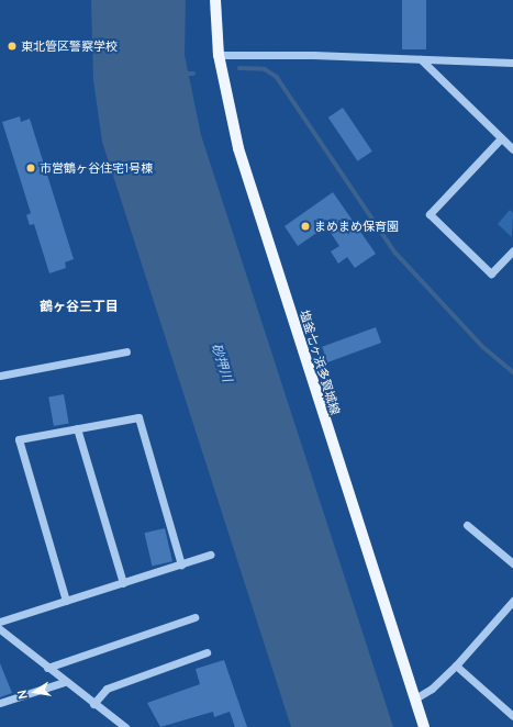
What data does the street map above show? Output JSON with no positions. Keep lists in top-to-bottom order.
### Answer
{
  "streets": {
    "main road": ["塩釜七ヶ浜多賀城線"]
  },
  "districts": ["鶴ヶ谷三丁目"],
  "water": ["砂押川"],
  "places": ["東北管区警察学校", "市営鶴ヶ谷住宅1号棟", "まめまめ保育園"],
  "north": "left"
}
